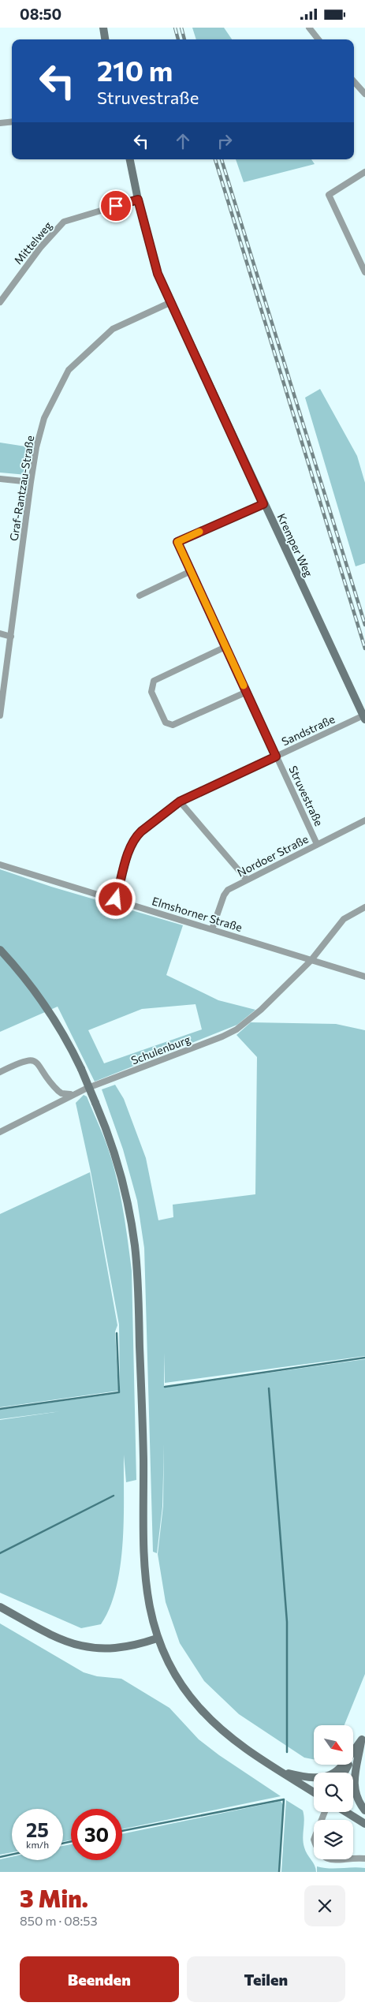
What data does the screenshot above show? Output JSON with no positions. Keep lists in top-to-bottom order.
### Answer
{
  "streets": {
    "main road": ["Kremper Weg"],
    "street": [
      "Mittelweg",
      "Graf-Rantzau-Straße",
      "Sandstraße",
      "Struvestraße",
      "Nordoer Straße",
      "Elmshorner Straße",
      "Schulenburg"
    ]
  },
  "crossings": [
    ["Mittelweg", "Kremper Weg"],
    ["Graf-Rantzau-Straße", "Kremper Weg"],
    ["Kremper Weg", "Sandstraße"],
    ["Kremper Weg", "Struvestraße"],
    ["Sandstraße", "Struvestraße"],
    ["Sandstraße", "Elmshorner Straße"],
    ["Struvestraße", "Nordoer Straße"],
    ["Nordoer Straße", "Elmshorner Straße"],
    ["Elmshorner Straße", "Schulenburg"]
  ],
  "north": "bottom right",
  "page": {
    "status": "08:50",
    "turn": ["210 m", "Struvestraße"],
    "speed": "25 km/h",
    "limit": "30",
    "heading": ["3 Min.", "850 m · 08:53"],
    "buttons": ["Beenden", "Teilen"]
  }
}
